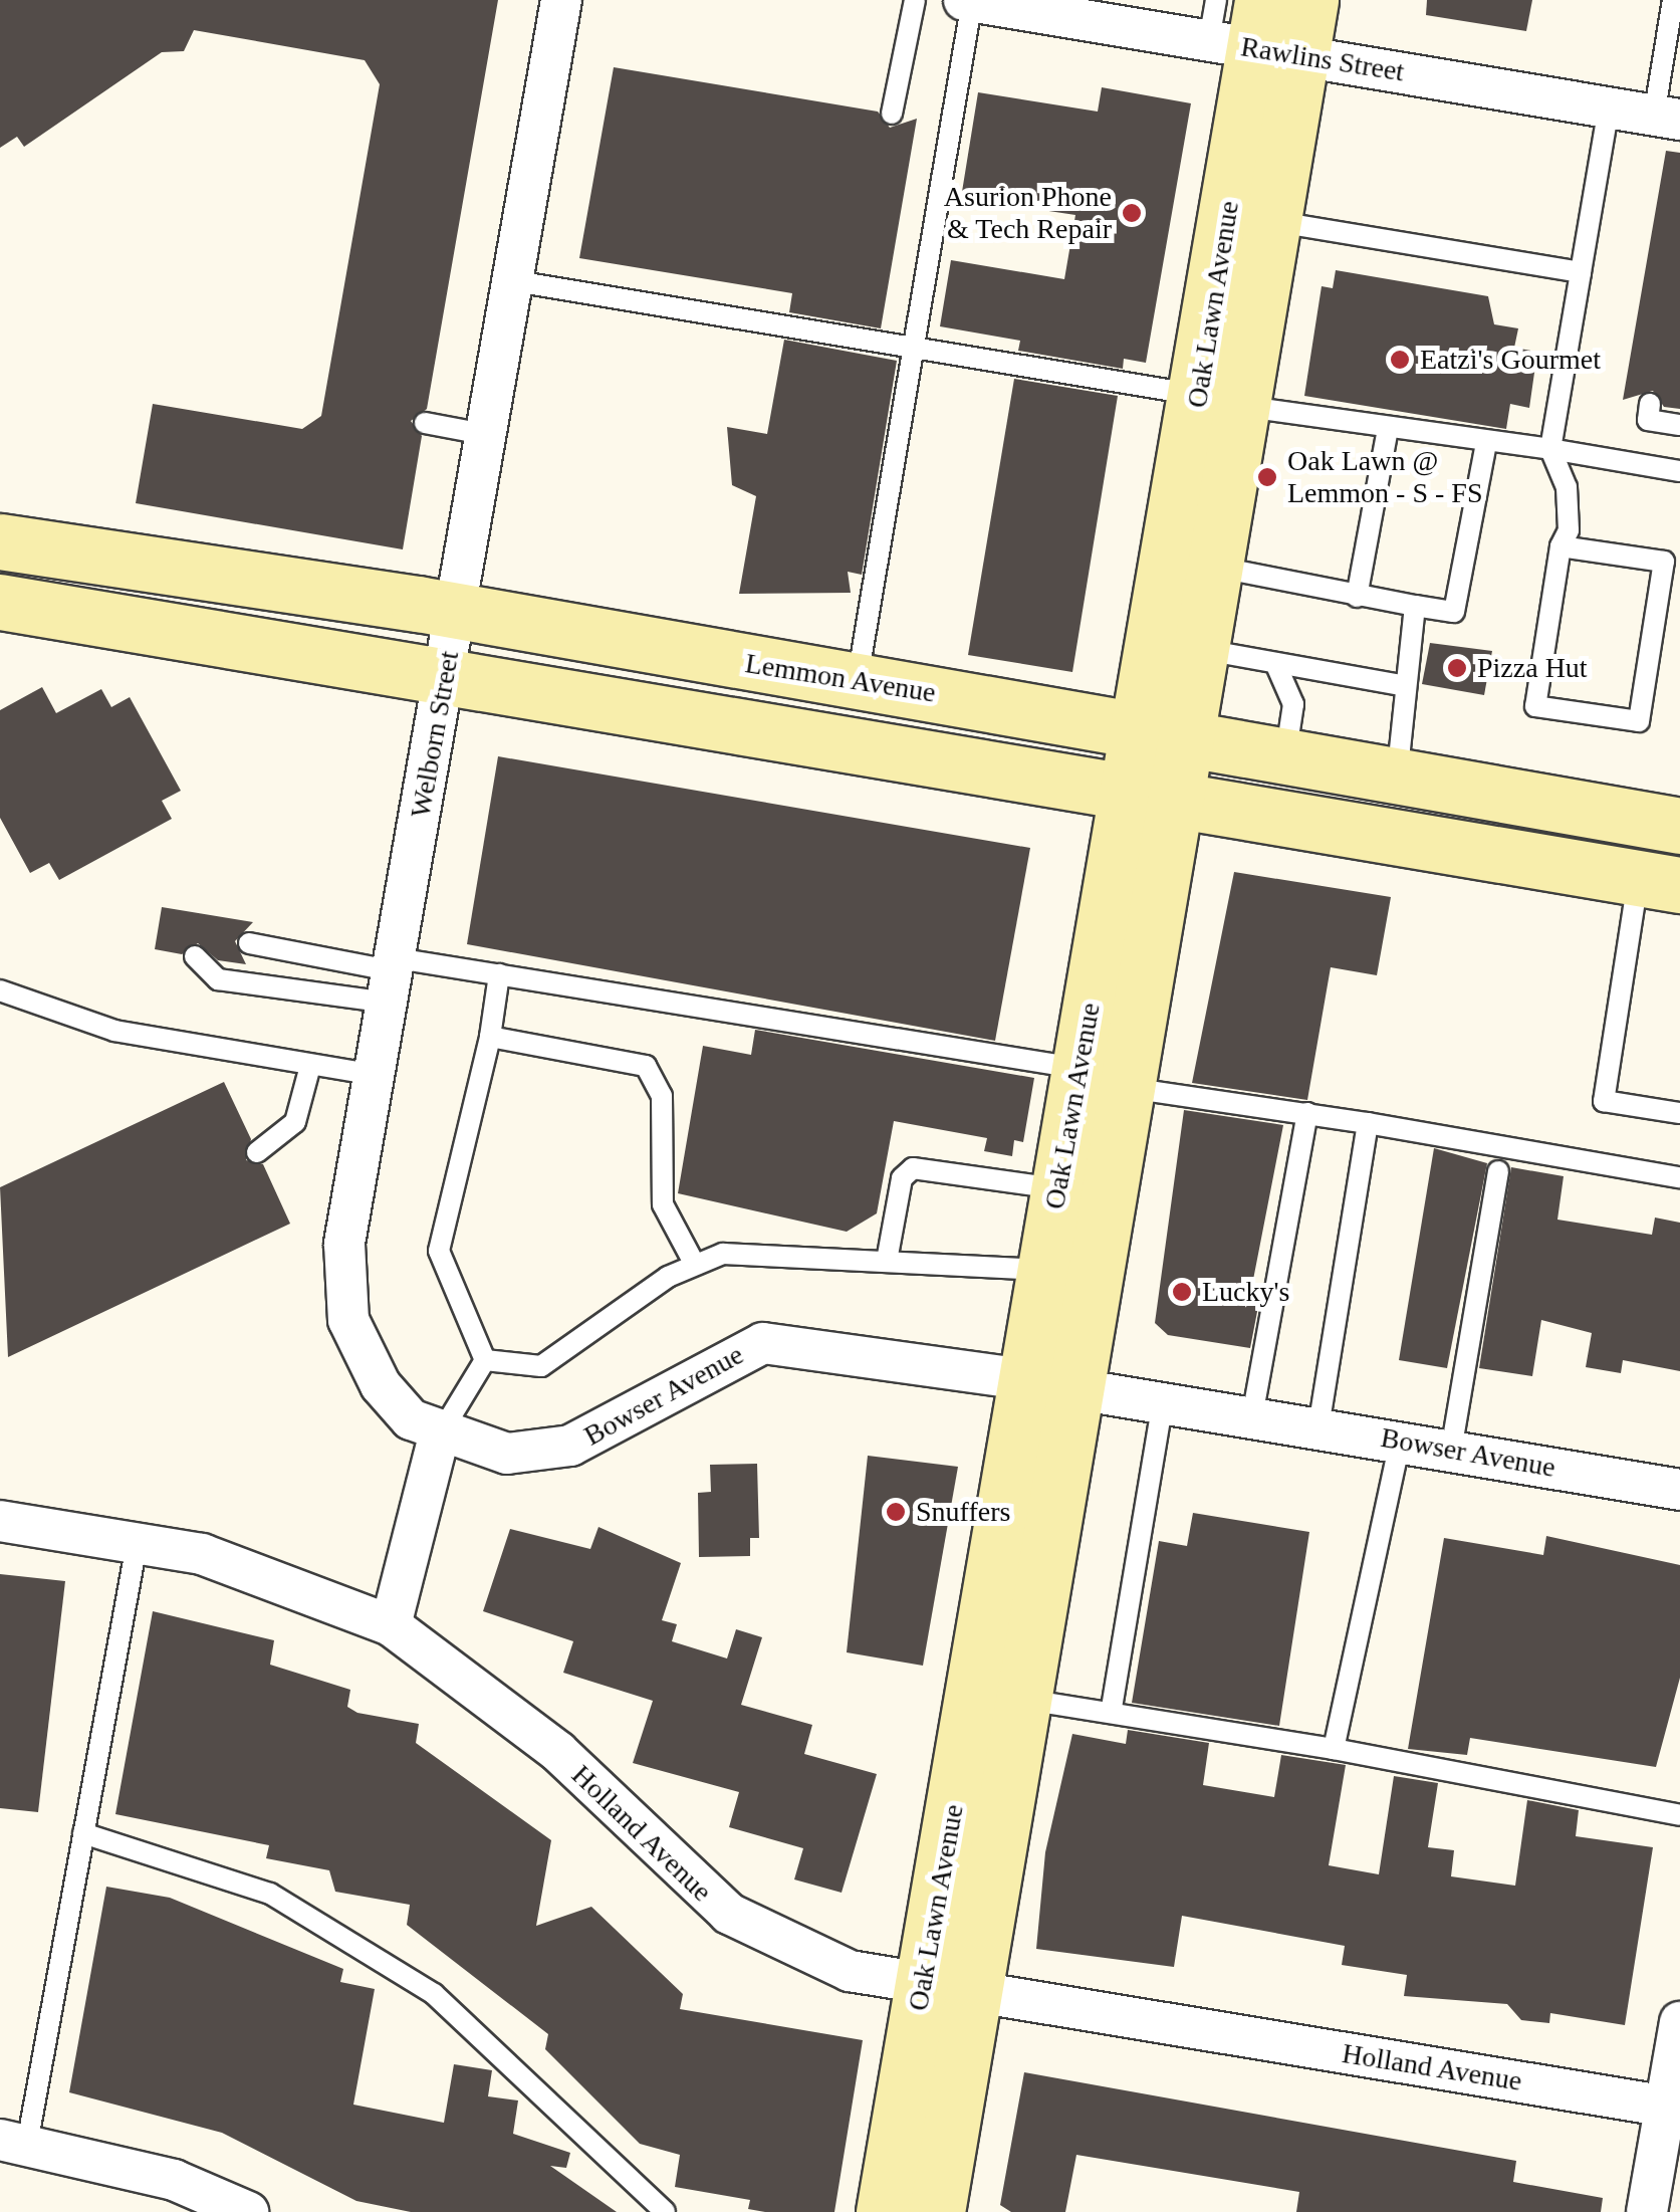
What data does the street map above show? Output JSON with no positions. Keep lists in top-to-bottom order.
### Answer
{
  "streets": {
    "main road": ["Oak Lawn Avenue", "Lemmon Avenue"],
    "street": [
      "Rawlins Street",
      "Welborn Street",
      "Bowser Avenue",
      "Holland Avenue"
    ]
  },
  "crossings": [
    ["Rawlins Street", "Oak Lawn Avenue"],
    ["Oak Lawn Avenue", "Lemmon Avenue"],
    ["Oak Lawn Avenue", "Bowser Avenue"],
    ["Oak Lawn Avenue", "Holland Avenue"],
    ["Lemmon Avenue", "Welborn Street"],
    ["Welborn Street", "Bowser Avenue"]
  ],
  "places": [
    "Asurion Phone & Tech Repair",
    "Eatzi's Gourmet",
    "Oak Lawn @ Lemmon - S - FS",
    "Pizza Hut",
    "Lucky's",
    "Snuffers"
  ]
}
